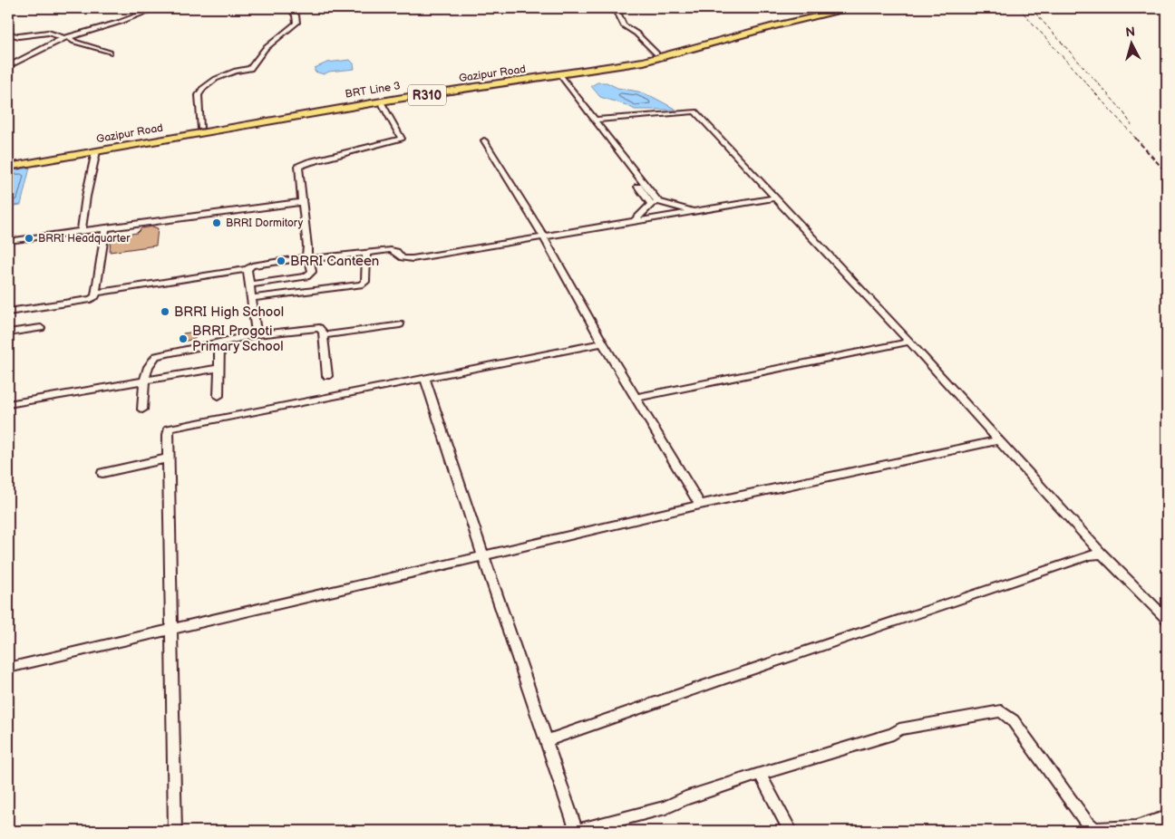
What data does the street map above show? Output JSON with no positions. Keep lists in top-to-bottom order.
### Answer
{
  "streets": {
    "main road": ["Gazipur Road", "BRT Line 3", "R310"]
  },
  "crossings": [
    ["Gazipur Road", "BRT Line 3"],
    ["Gazipur Road", "R310"],
    ["BRT Line 3", "R310"]
  ],
  "places": [
    "BRRI Dormitory",
    "BRRI Headquarter",
    "BRRI Canteen",
    "BRRI High School",
    "BRRI Progoti Primary School"
  ],
  "north": "top"
}
